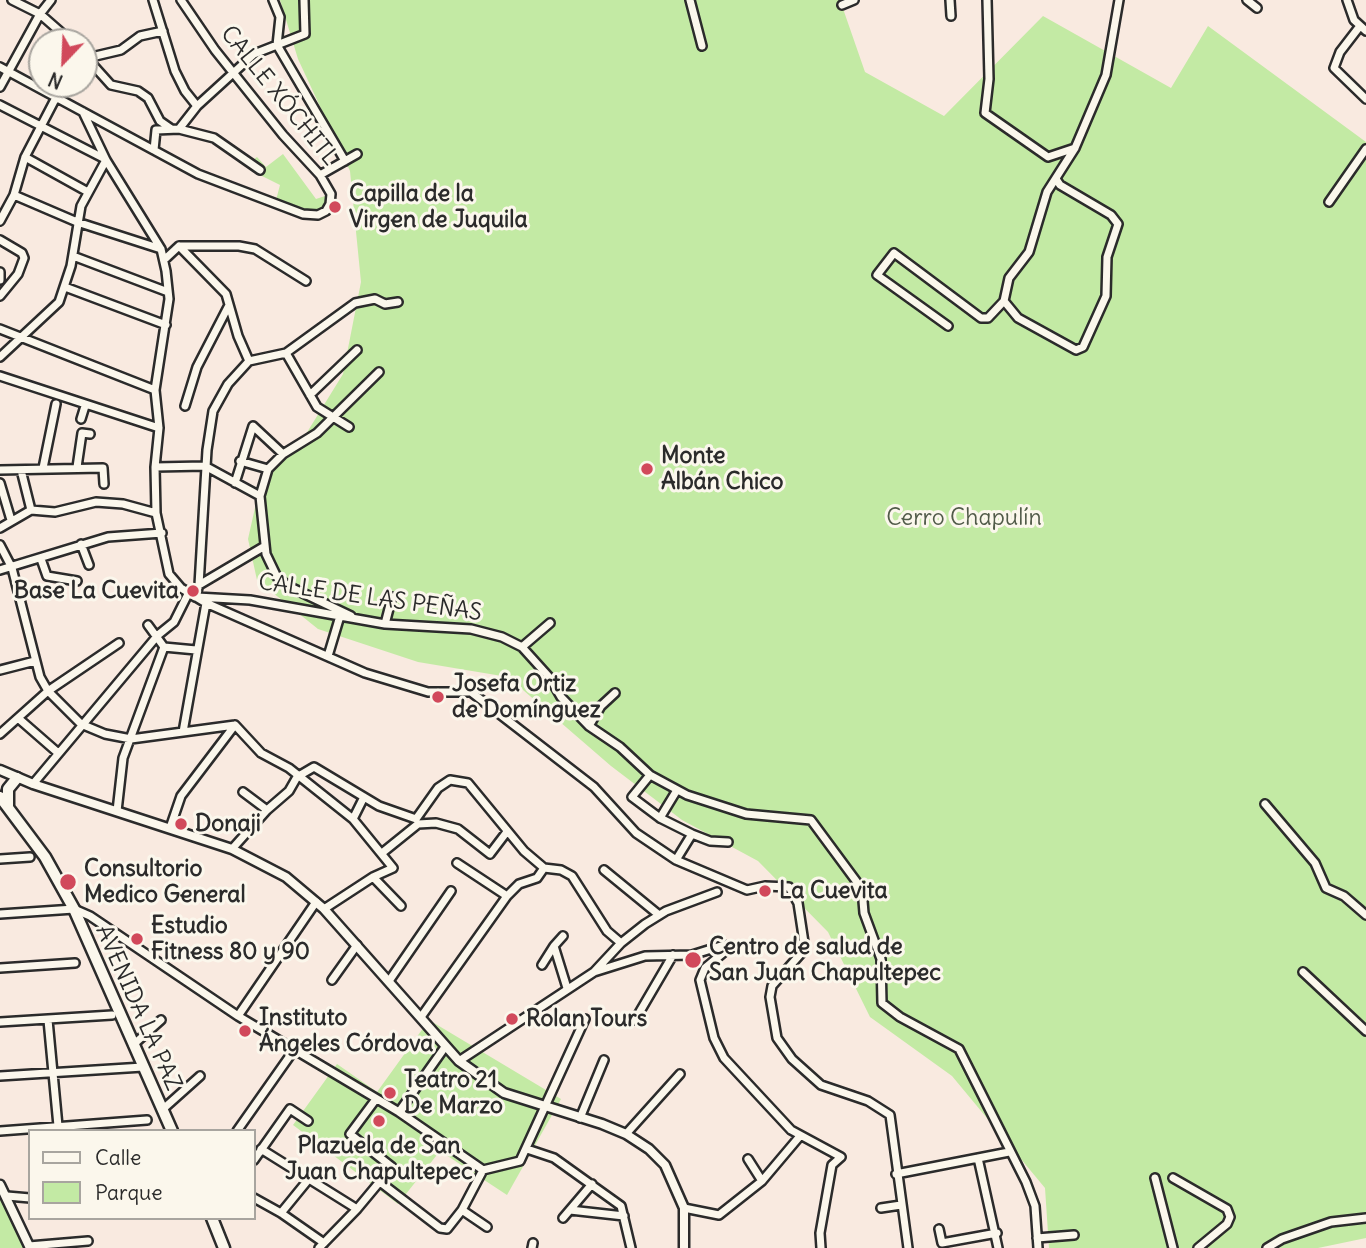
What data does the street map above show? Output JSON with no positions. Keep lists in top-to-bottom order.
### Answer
{
  "streets": {
    "main road": ["AVENIDA LA PAZ"],
    "street": ["CALLE XÓCHITL", "CALLE DE LAS PEÑAS"]
  },
  "parks": ["Cerro Chapulín"],
  "places": [
    "Capilla de la Virgen de Juquila",
    "Monte Albán Chico",
    "Base La Cuevita",
    "Josefa Ortiz de Domínguez",
    "Donaji",
    "Consultorio Medico General",
    "La Cuevita",
    "Estudio Fitness 80 y 90",
    "Centro de salud de San Juan Chapultepec",
    "Rolan Tours",
    "Instituto Ángeles Córdova",
    "Teatro 21 De Marzo",
    "Plazuela de San Juan Chapultepec"
  ],
  "legend": ["Calle", "Parque"],
  "north": "bottom left"
}
